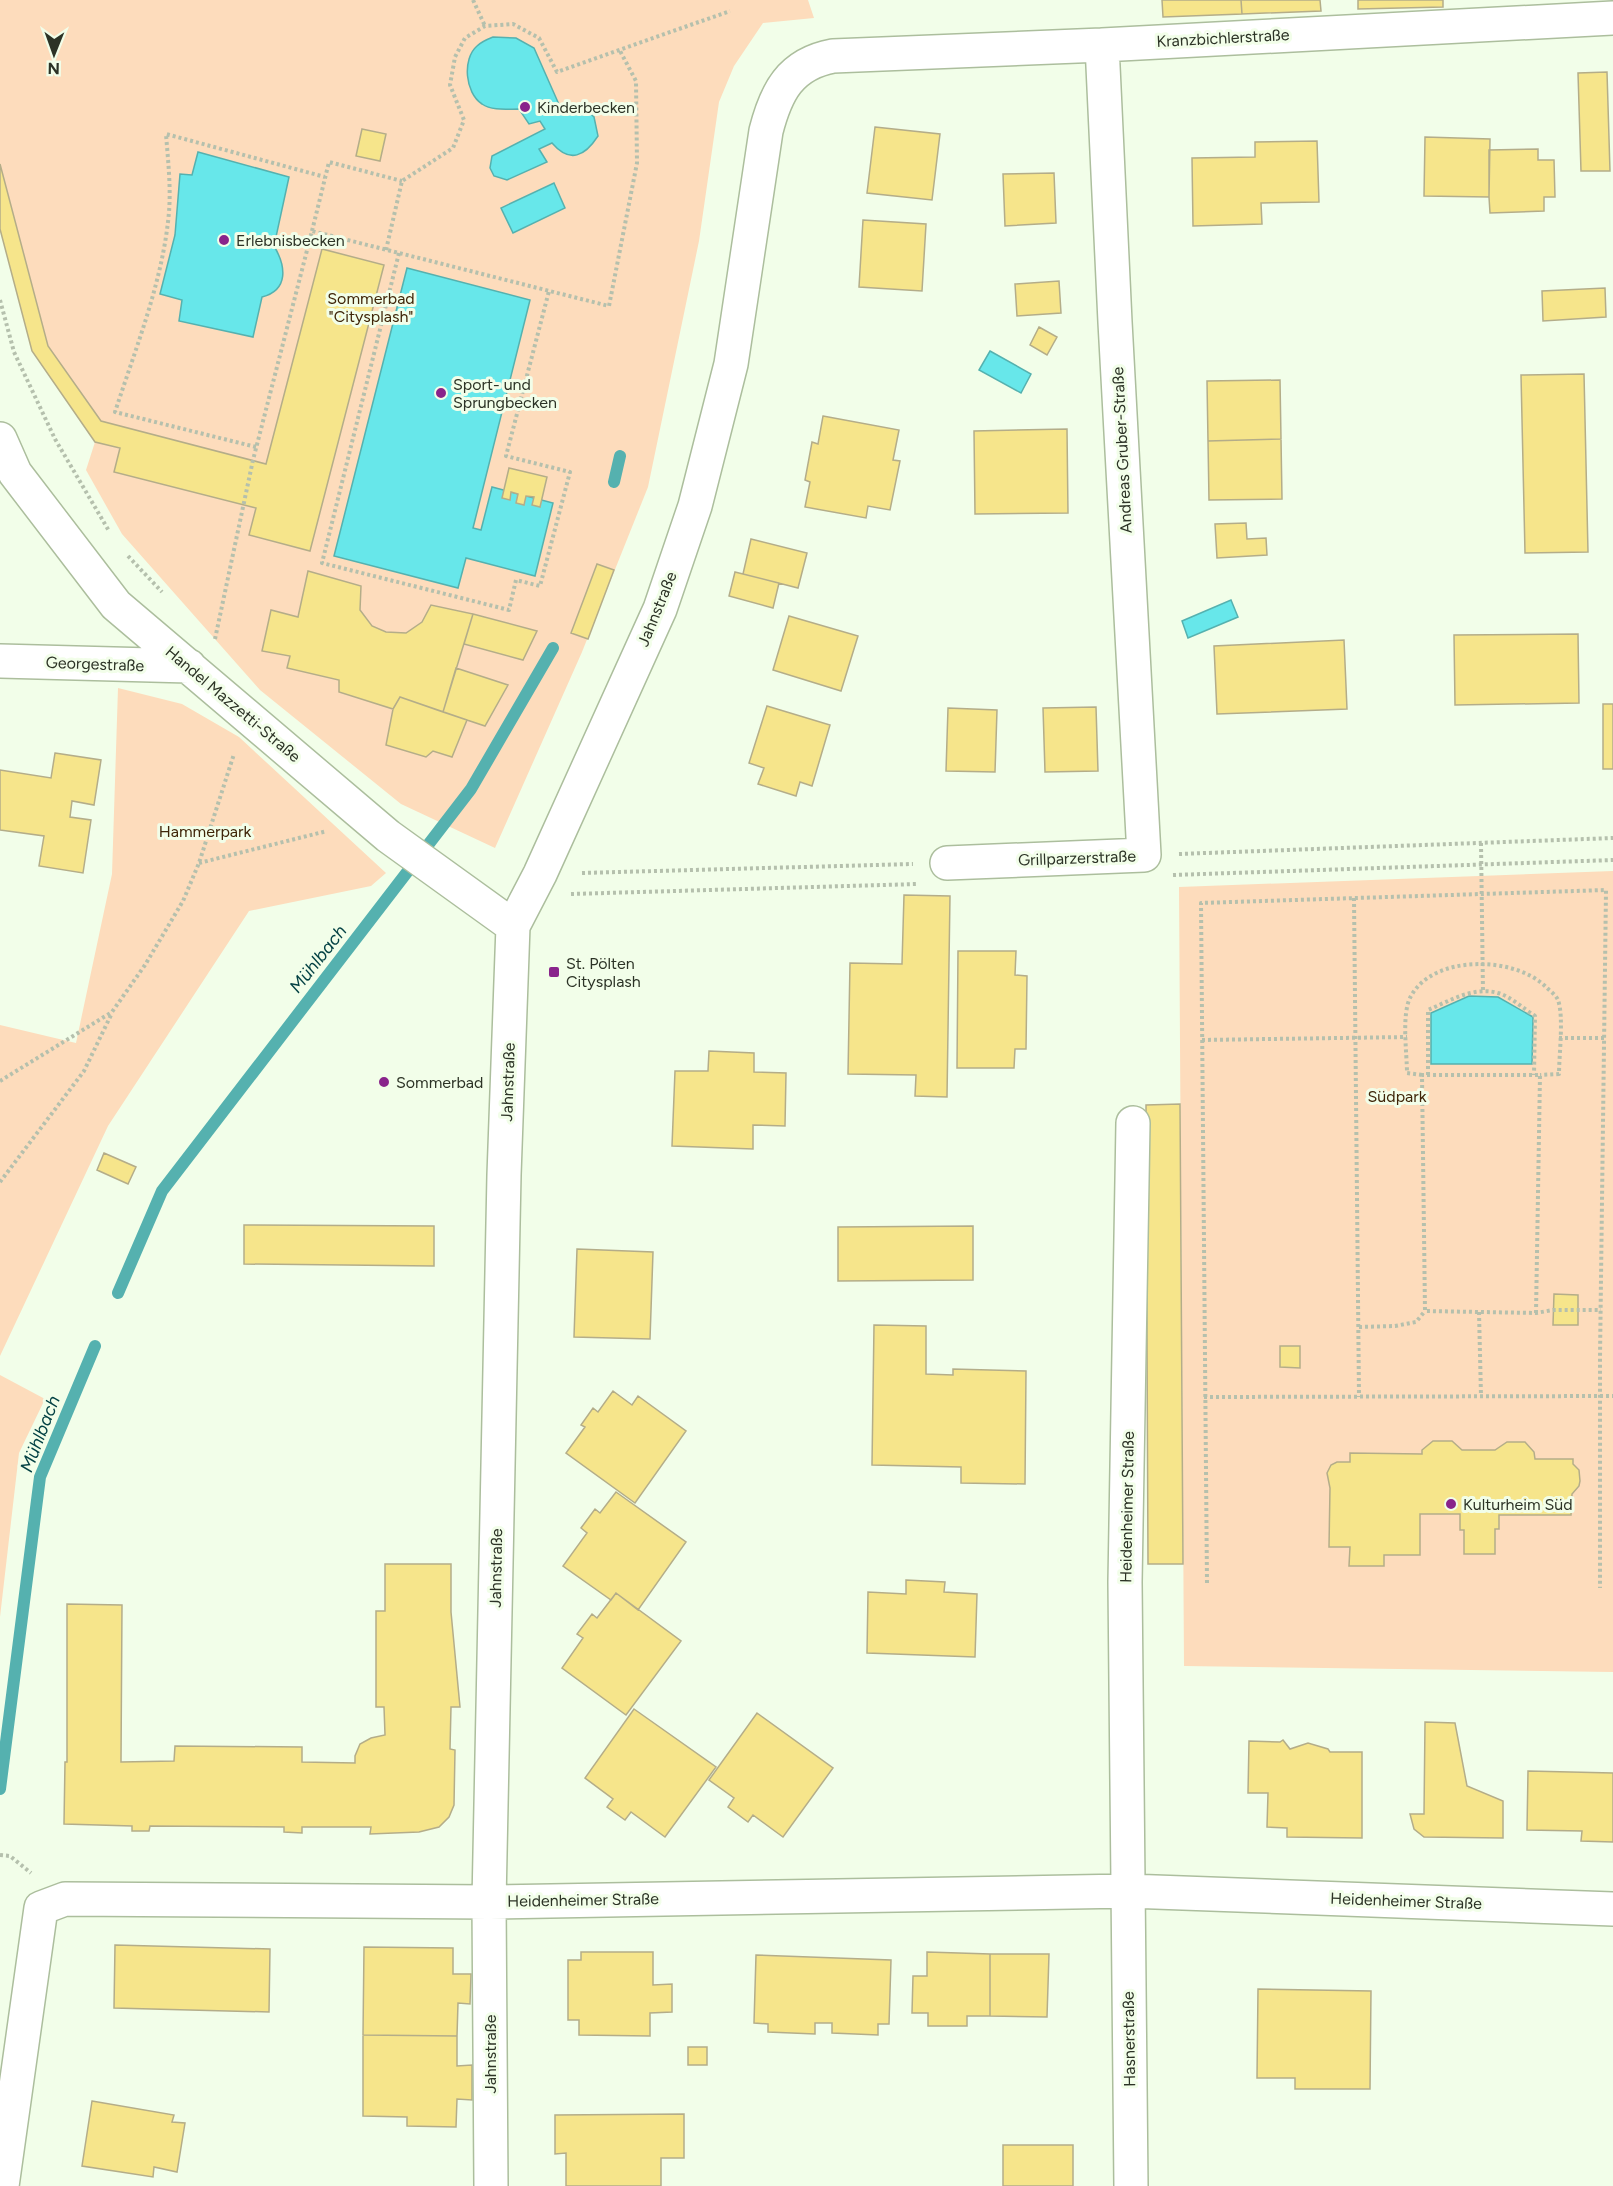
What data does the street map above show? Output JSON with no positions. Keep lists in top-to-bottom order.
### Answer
{
  "streets": {
    "street": [
      "Kranzbichlerstraße",
      "Andreas Gruber-Straße",
      "Jahnstraße",
      "Georgestraße",
      "Handel Mazzetti-Straße",
      "Grillparzerstraße",
      "Heidenheimer Straße",
      "Hasnerstraße"
    ]
  },
  "crossings": [
    ["Kranzbichlerstraße", "Andreas Gruber-Straße"],
    ["Kranzbichlerstraße", "Jahnstraße"],
    ["Andreas Gruber-Straße", "Grillparzerstraße"],
    ["Jahnstraße", "Handel Mazzetti-Straße"],
    ["Jahnstraße", "Heidenheimer Straße"],
    ["Georgestraße", "Handel Mazzetti-Straße"],
    ["Heidenheimer Straße", "Hasnerstraße"]
  ],
  "water": ["Mühlbach"],
  "parks": ["Sommerbad \"Citysplash\"", "Hammerpark", "Südpark"],
  "places": {
    "other": [
      "Kinderbecken",
      "Erlebnisbecken",
      "Sport- und Sprungbecken",
      "Sommerbad",
      "Kulturheim Süd"
    ],
    "transit": ["St. Pölten Citysplash"]
  },
  "north": "bottom"
}
